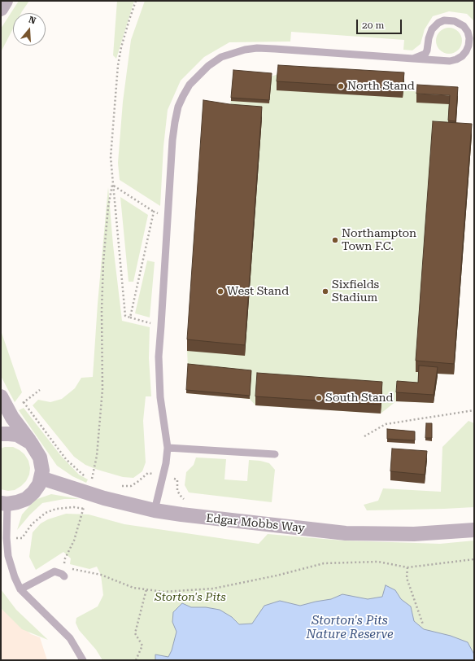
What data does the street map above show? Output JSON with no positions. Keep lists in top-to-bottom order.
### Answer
{
  "streets": {
    "street": ["Edgar Mobbs Way"]
  },
  "water": ["Storton's Pits Nature Reserve"],
  "parks": ["Storton's Pits"],
  "places": [
    "North Stand",
    "Northampton Town F.C.",
    "West Stand",
    "Sixfields Stadium",
    "South Stand"
  ],
  "scale_bar": "20 m",
  "north": "top"
}
